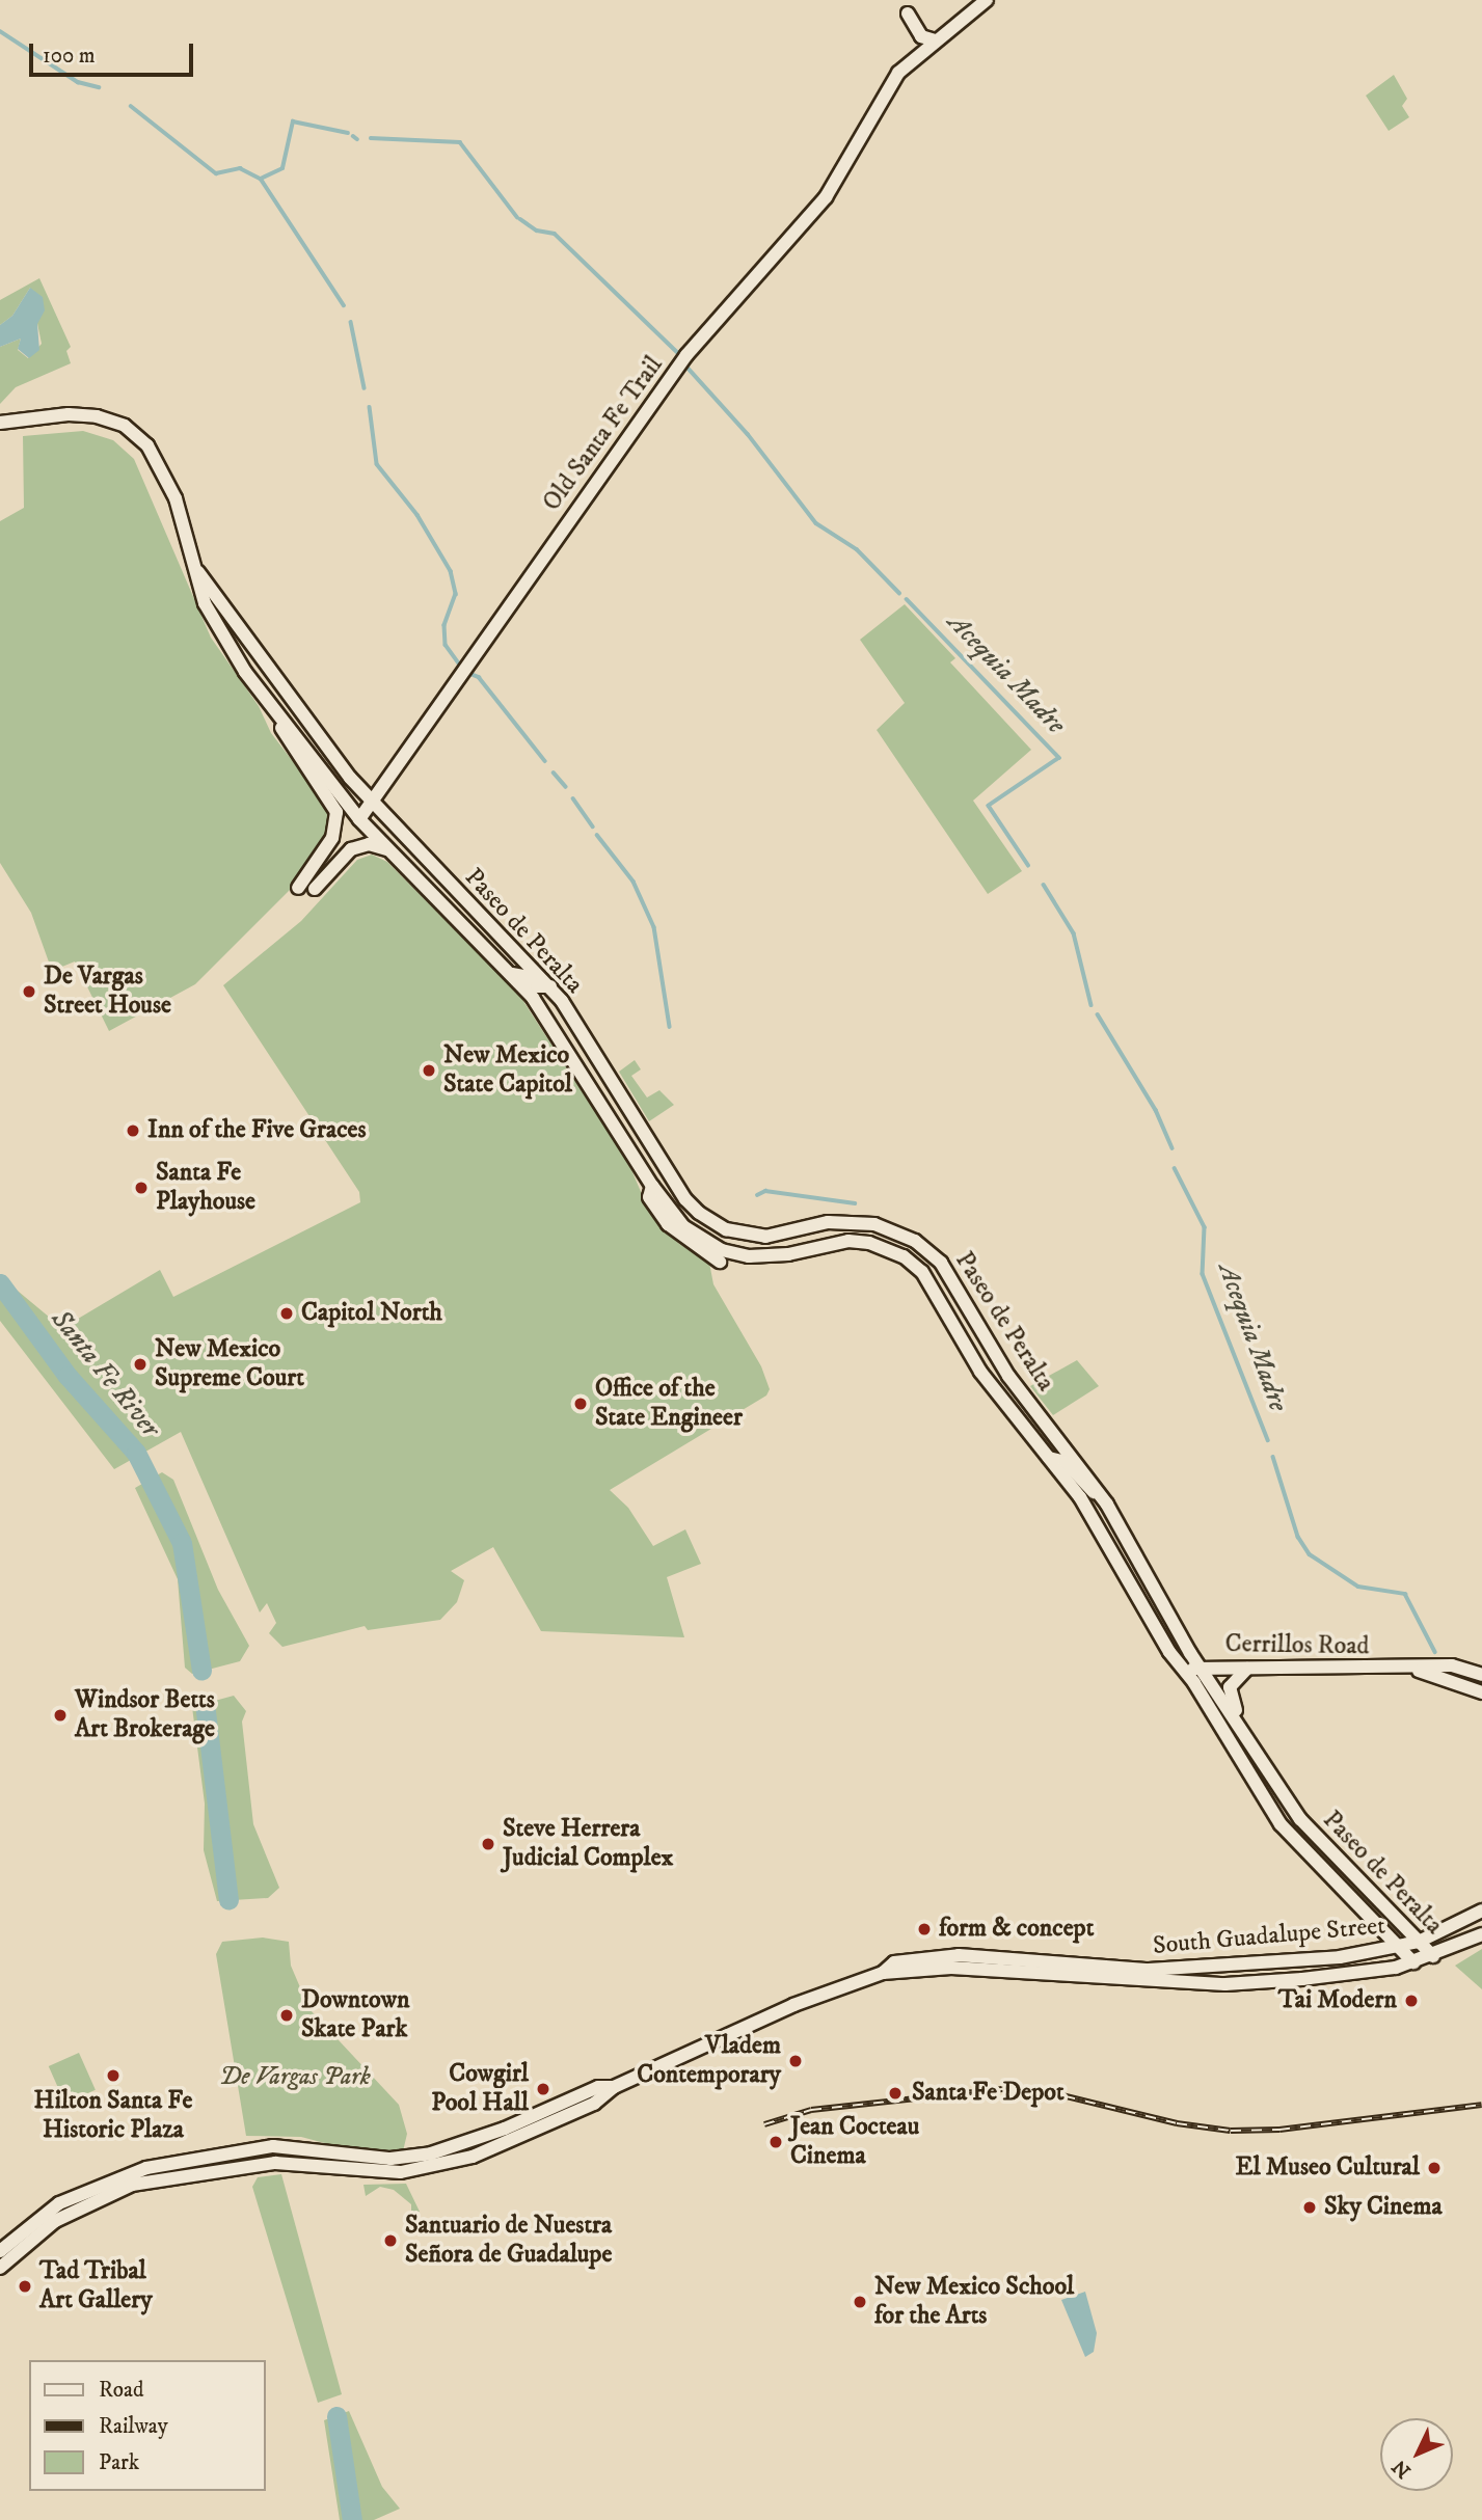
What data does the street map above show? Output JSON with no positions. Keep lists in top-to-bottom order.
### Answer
{
  "streets": {
    "main road": [
      "Old Santa Fe Trail",
      "Paseo de Peralta",
      "Cerrillos Road",
      "South Guadalupe Street"
    ]
  },
  "crossings": [
    ["Old Santa Fe Trail", "Paseo de Peralta"],
    ["Paseo de Peralta", "Cerrillos Road"],
    ["Paseo de Peralta", "South Guadalupe Street"]
  ],
  "water": ["Acequia Madre", "Santa Fe River"],
  "parks": ["De Vargas Park"],
  "places": [
    "De Vargas Street House",
    "New Mexico State Capitol",
    "Inn of the Five Graces",
    "Santa Fe Playhouse",
    "Capitol North",
    "New Mexico Supreme Court",
    "Office of the State Engineer",
    "Windsor Betts Art Brokerage",
    "Steve Herrera Judicial Complex",
    "form & concept",
    "Tai Modern",
    "Downtown Skate Park",
    "Vladem Contemporary",
    "Hilton Santa Fe Historic Plaza",
    "Cowgirl Pool Hall",
    "Santa Fe Depot",
    "Jean Cocteau Cinema",
    "El Museo Cultural",
    "Sky Cinema",
    "Santuario de Nuestra Señora de Guadalupe",
    "Tad Tribal Art Gallery",
    "New Mexico School for the Arts"
  ],
  "legend": ["Road", "Railway", "Park"],
  "scale_bar": "100 m",
  "north": "bottom left"
}
